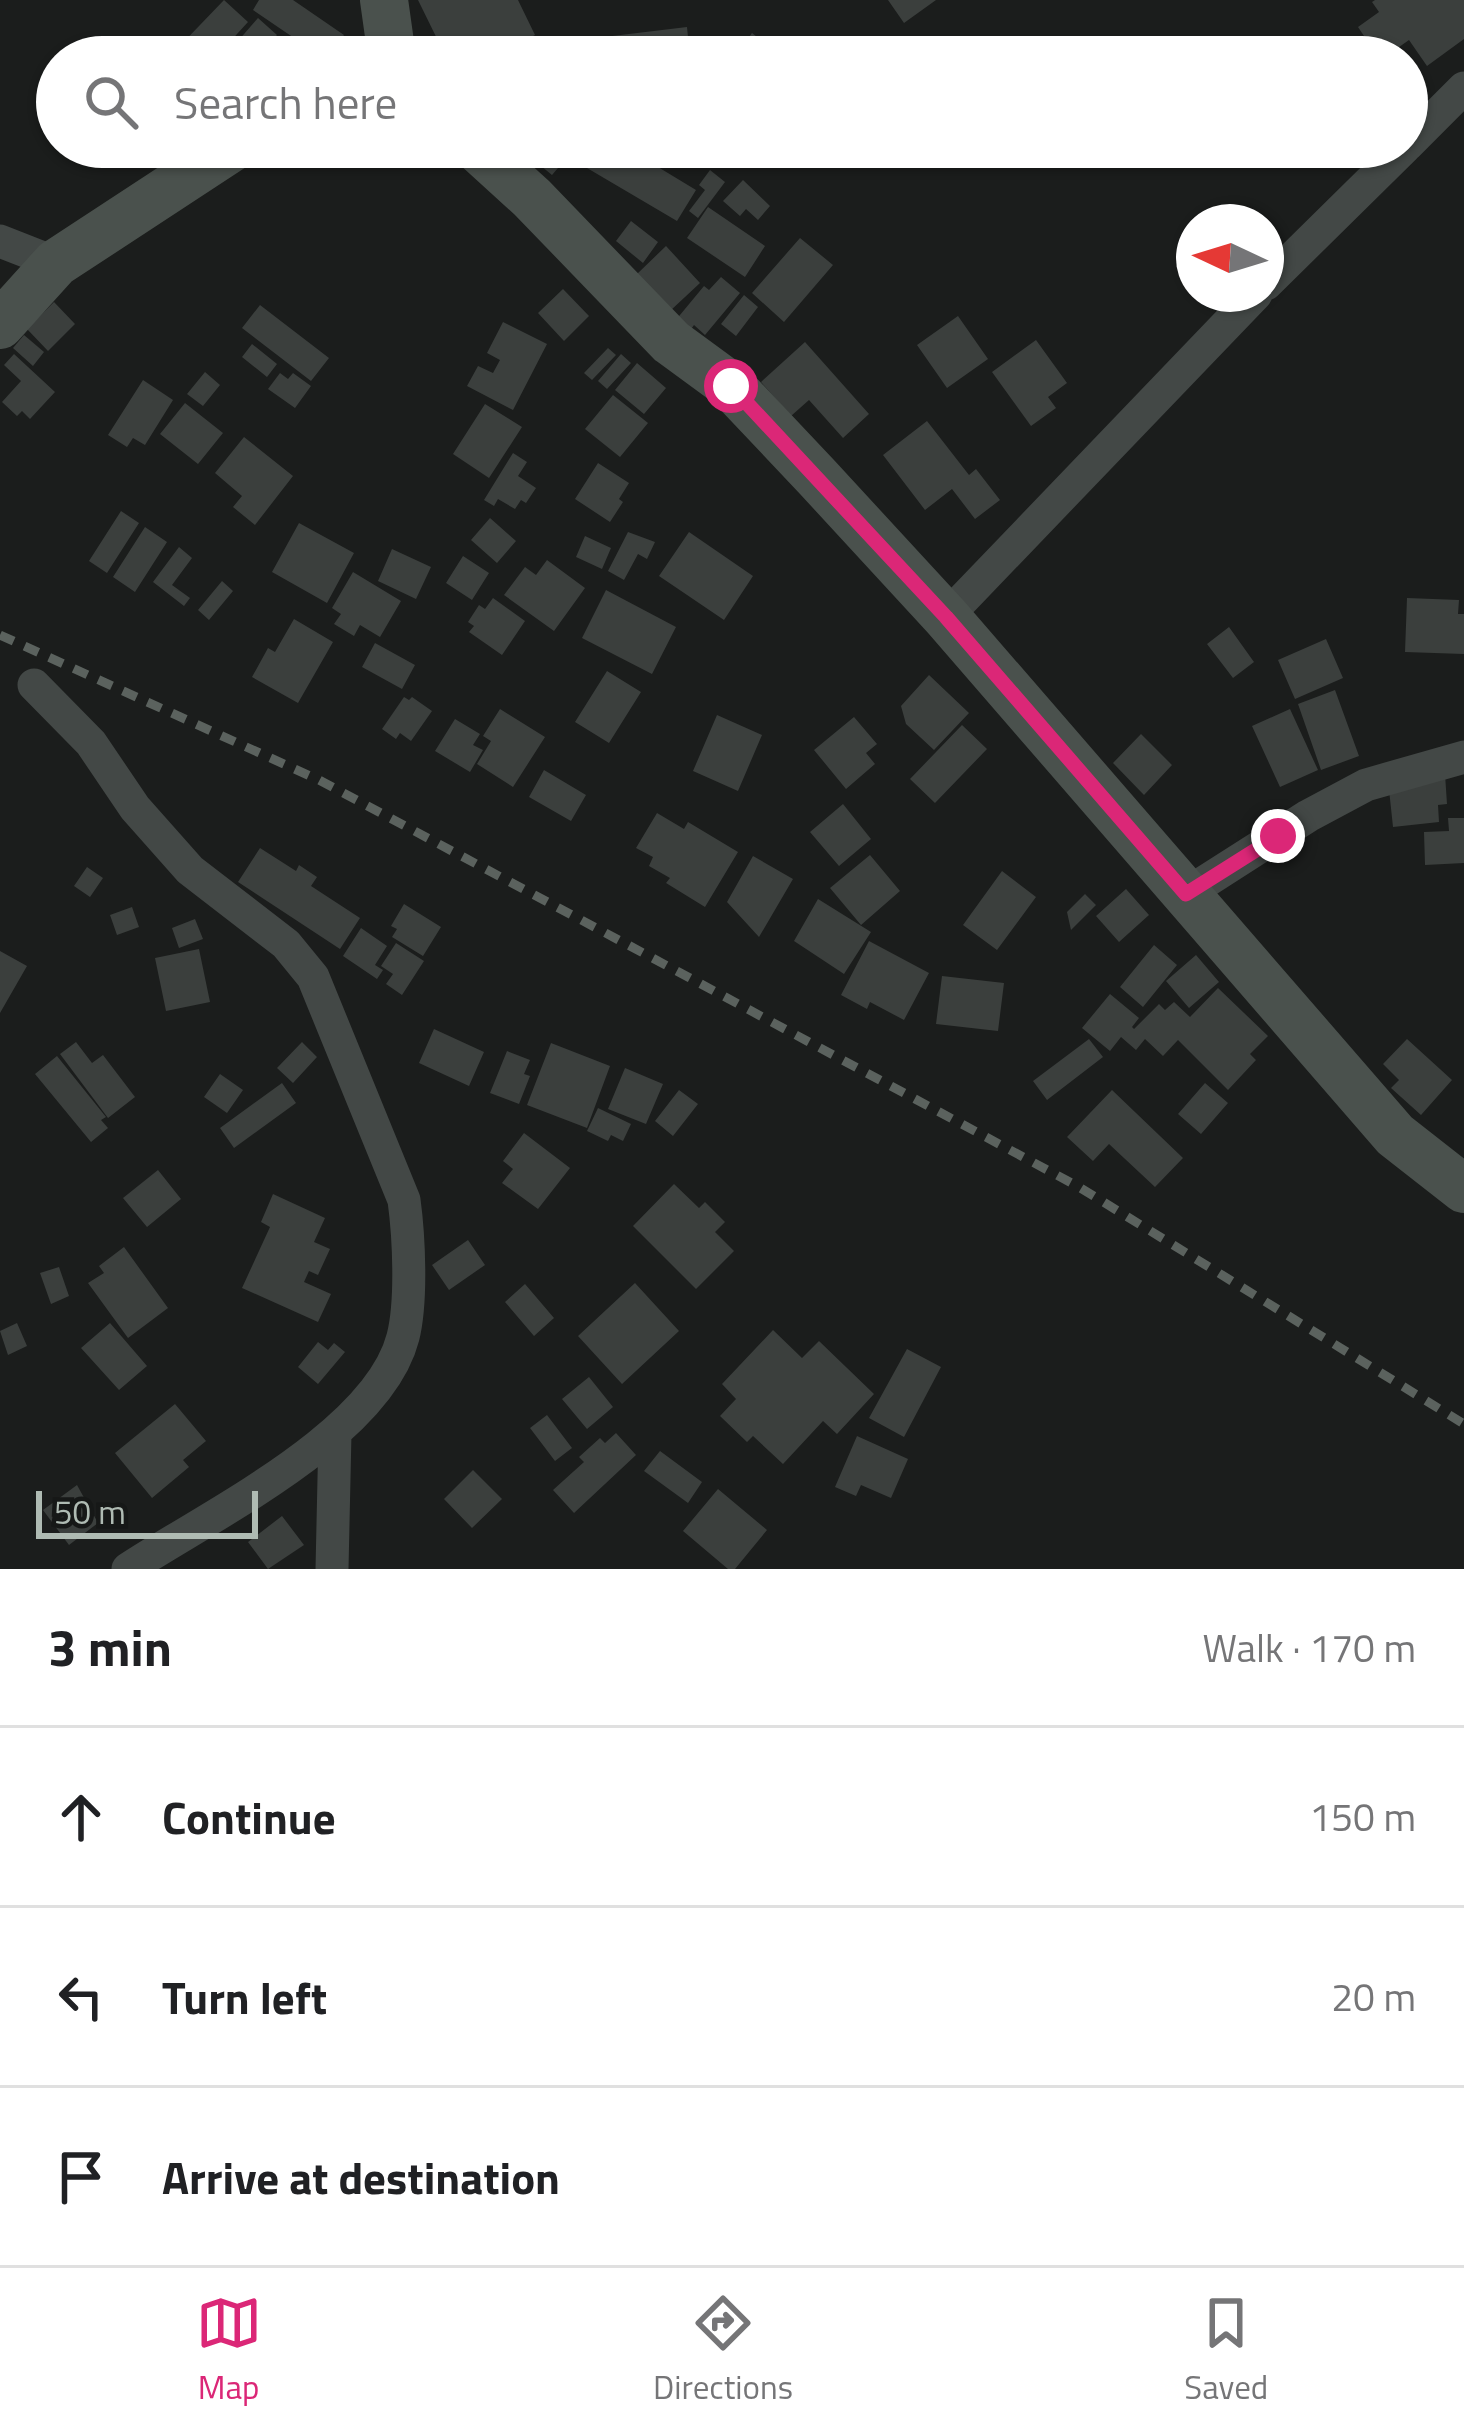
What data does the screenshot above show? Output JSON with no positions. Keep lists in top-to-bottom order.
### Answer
{
  "scale_bar": "50 m",
  "north": "left",
  "page": {
    "search": "Search here",
    "scale": "50 m",
    "heading": ["3 min", "Walk · 170 m"],
    "list": [
      ["Continue", "150 m"],
      ["Turn left", "20 m"],
      "Arrive at destination"
    ],
    "nav": ["Map", "Directions", "Saved"]
  }
}
